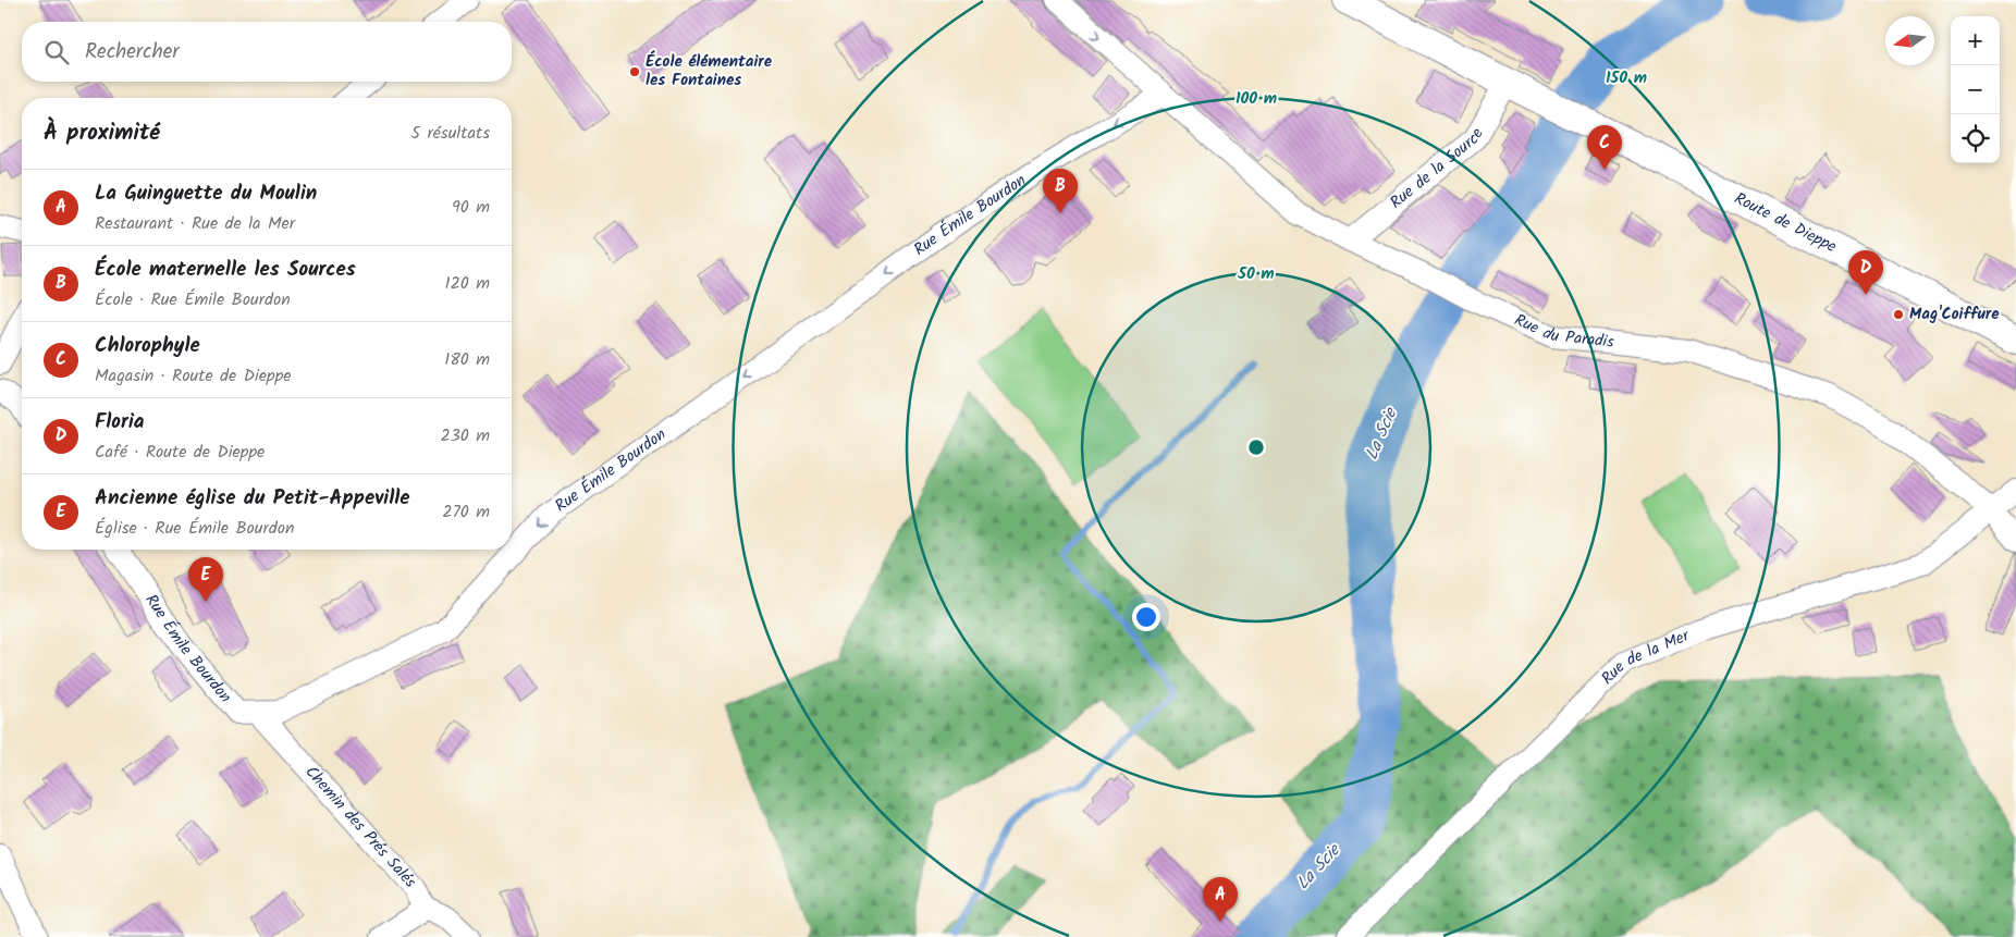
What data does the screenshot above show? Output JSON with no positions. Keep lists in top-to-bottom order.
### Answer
{
  "streets": {
    "main road": ["Route de Dieppe"],
    "street": [
      "Rue de la Source",
      "Rue Émile Bourdon",
      "Rue du Paradis",
      "Rue de la Mer",
      "Chemin des Prés Salés"
    ]
  },
  "crossings": [
    ["Rue de la Source", "Route de Dieppe"],
    ["Rue de la Source", "Rue du Paradis"],
    ["Rue Émile Bourdon", "Rue du Paradis"],
    ["Rue Émile Bourdon", "Chemin des Prés Salés"],
    ["Rue du Paradis", "Rue de la Mer"]
  ],
  "one_way": ["Rue Émile Bourdon"],
  "water": ["La Scie"],
  "places": ["École élémentaire les Fontaines", "Mag'Coiffure"],
  "north": "left",
  "page": {
    "map_buttons": ["+", "−"],
    "search": "Rechercher",
    "heading": ["À proximité", "5 résultats"],
    "pins": [
      "C",
      "B",
      "D",
      "E",
      "A"
    ],
    "list": [
      {
        "mark": "A",
        "name": "La Guinguette du Moulin",
        "note": "Restaurant · Rue de la Mer",
        "value": "90 m"
      },
      {
        "mark": "B",
        "name": "École maternelle les Sources",
        "note": "École · Rue Émile Bourdon",
        "value": "120 m"
      },
      {
        "mark": "C",
        "name": "Chlorophyle",
        "note": "Magasin · Route de Dieppe",
        "value": "180 m"
      },
      {
        "mark": "D",
        "name": "Floria",
        "note": "Café · Route de Dieppe",
        "value": "230 m"
      },
      {
        "mark": "E",
        "name": "Ancienne église du Petit-Appeville",
        "note": "Église · Rue Émile Bourdon",
        "value": "270 m"
      }
    ]
  },
  "rings": ["150 m", "100 m", "50 m"]
}
